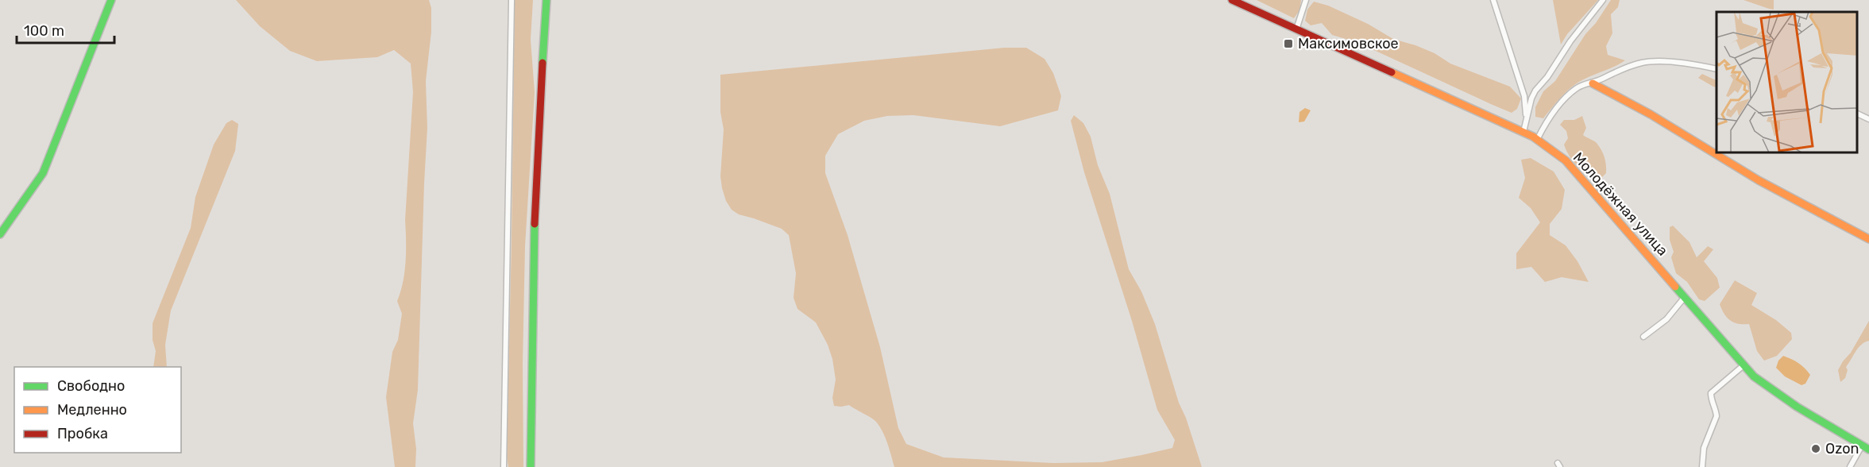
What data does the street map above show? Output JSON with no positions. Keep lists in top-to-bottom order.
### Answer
{
  "streets": {
    "street": ["Молодёжная улица"]
  },
  "places": {
    "transit": ["Максимовское"],
    "other": ["Ozon"]
  },
  "legend": ["Свободно", "Медленно", "Пробка"],
  "scale_bar": "100 m"
}
